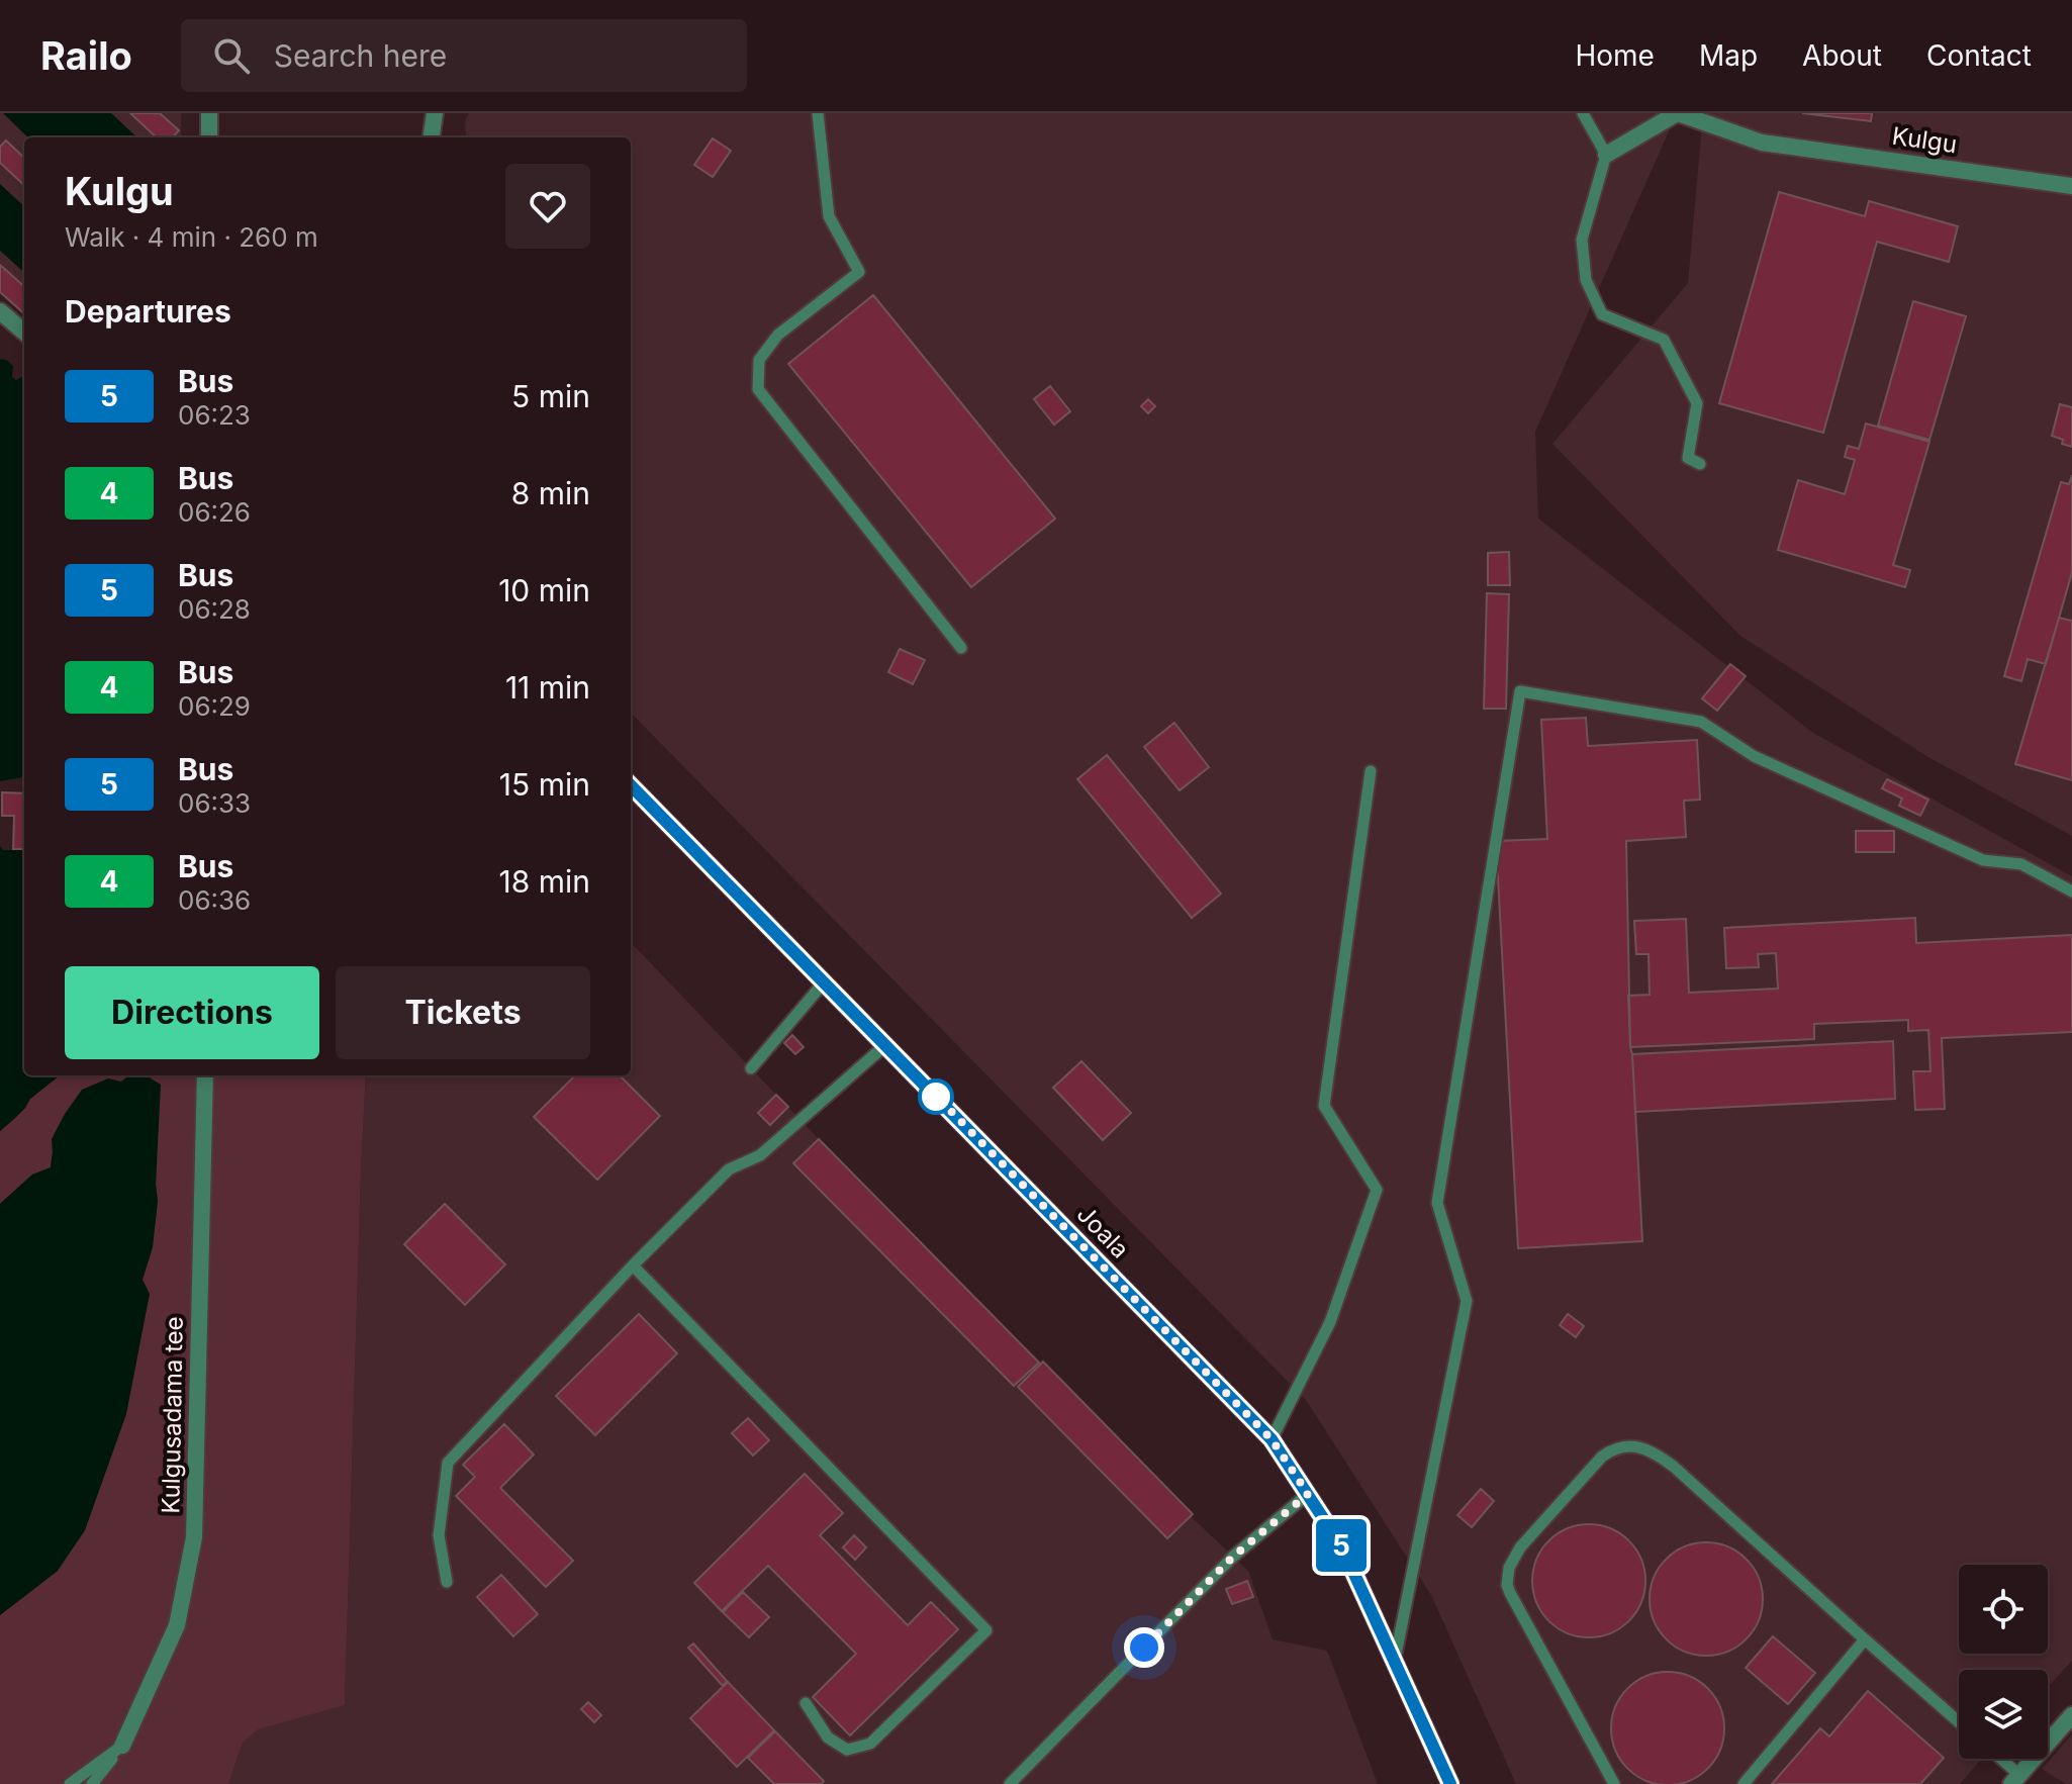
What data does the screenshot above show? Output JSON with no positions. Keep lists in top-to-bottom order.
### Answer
{
  "streets": {
    "street": ["Kulgu", "Joala", "Kulgusadama tee"]
  },
  "lines": ["bus line 5"],
  "page": {
    "header": "Railo",
    "search": "Search here",
    "nav": [
      "Home",
      "Map",
      "About",
      "Contact"
    ],
    "on_map": "5",
    "heading": [
      ["Kulgu", "Walk · 4 min · 260 m"],
      "Departures"
    ],
    "list": [
      {
        "mark": "5",
        "name": "Bus",
        "note": "06:23",
        "value": "5 min"
      },
      {
        "mark": "4",
        "name": "Bus",
        "note": "06:26",
        "value": "8 min"
      },
      {
        "mark": "5",
        "name": "Bus",
        "note": "06:28",
        "value": "10 min"
      },
      {
        "mark": "4",
        "name": "Bus",
        "note": "06:29",
        "value": "11 min"
      },
      {
        "mark": "5",
        "name": "Bus",
        "note": "06:33",
        "value": "15 min"
      },
      {
        "mark": "4",
        "name": "Bus",
        "note": "06:36",
        "value": "18 min"
      }
    ],
    "buttons": ["Directions", "Tickets"]
  }
}
